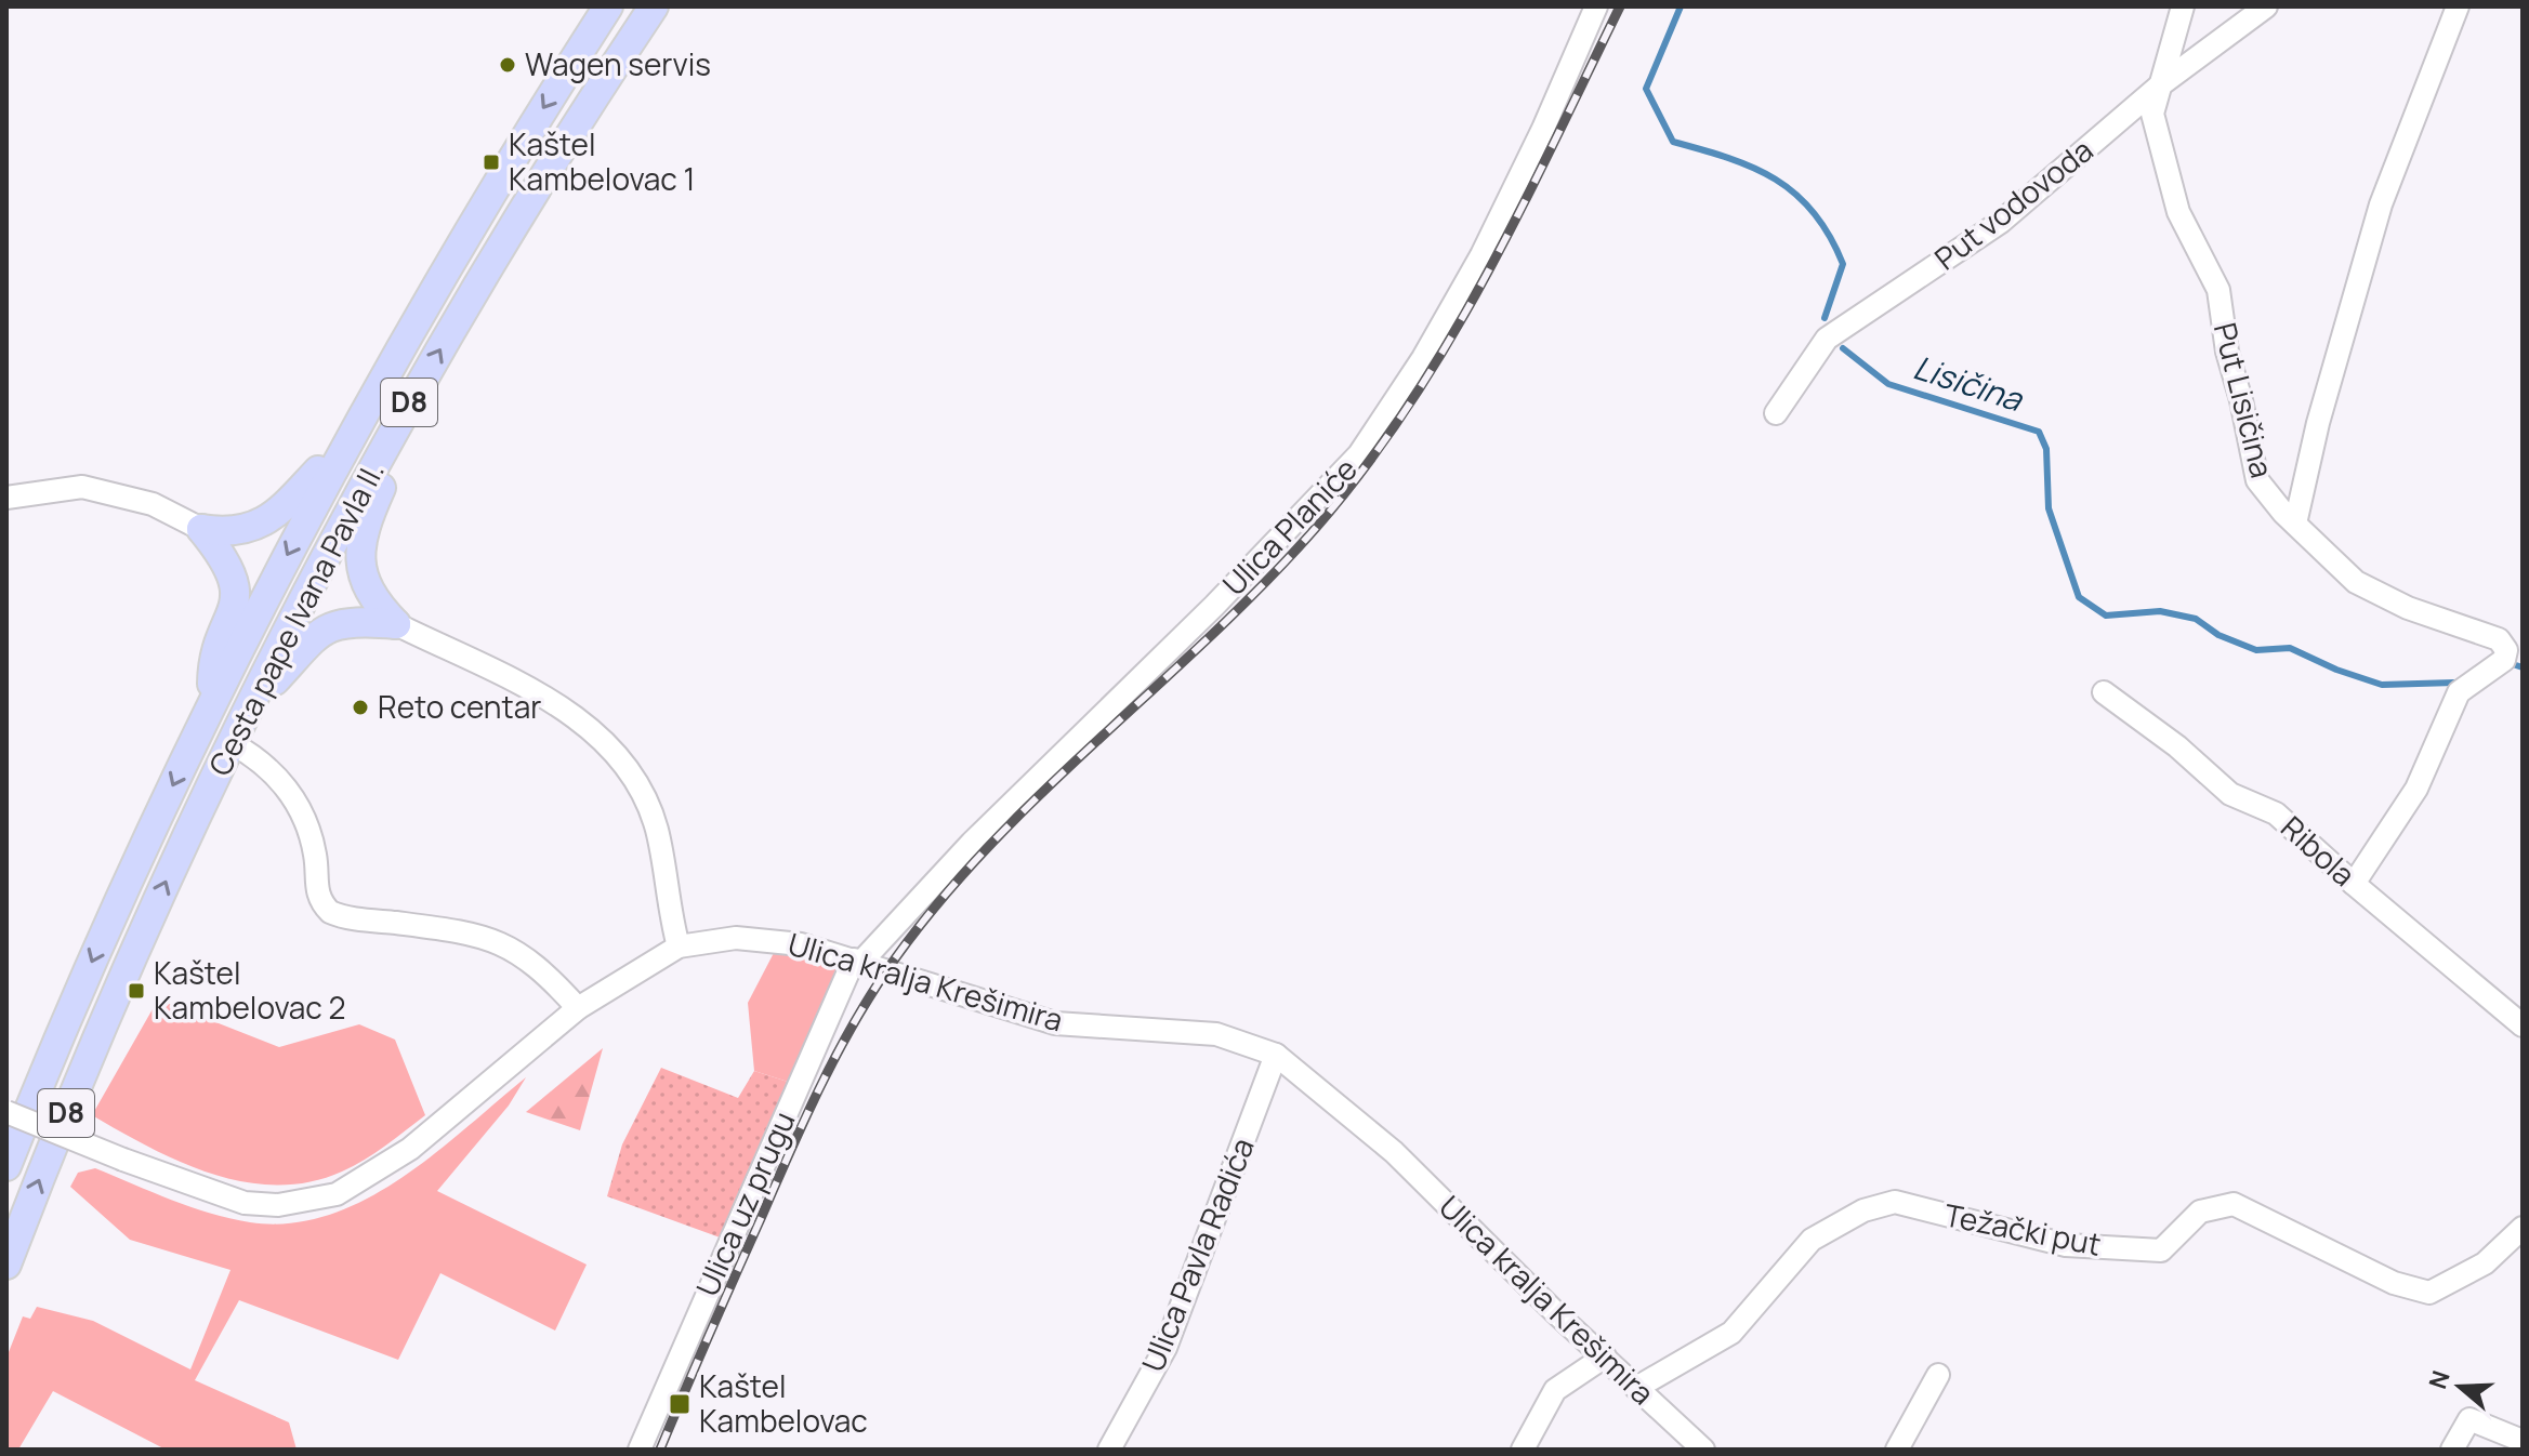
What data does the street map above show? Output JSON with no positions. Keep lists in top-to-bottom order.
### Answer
{
  "streets": {
    "main road": ["D8", "Cesta pape Ivana Pavla II."],
    "street": [
      "Put vodovoda",
      "Put Lisičina",
      "Ulica Planiće",
      "Ribola",
      "Ulica kralja Krešimira",
      "Ulica uz prugu",
      "Težački put",
      "Ulica Pavla Radića"
    ]
  },
  "crossings": [
    ["Put vodovoda", "Put Lisičina"],
    ["Put Lisičina", "Ribola"],
    ["Ulica Planiće", "Ulica kralja Krešimira"],
    ["Ulica Planiće", "Ulica uz prugu"],
    ["Ulica kralja Krešimira", "Ulica uz prugu"],
    ["Ulica kralja Krešimira", "Težački put"],
    ["Ulica kralja Krešimira", "Ulica Pavla Radića"]
  ],
  "water": ["Lisičina"],
  "places": {
    "other": ["Wagen servis", "Reto centar"],
    "transit": ["Kaštel Kambelovac 1", "Kaštel Kambelovac 2", "Kaštel Kambelovac"]
  },
  "north": "left"
}
